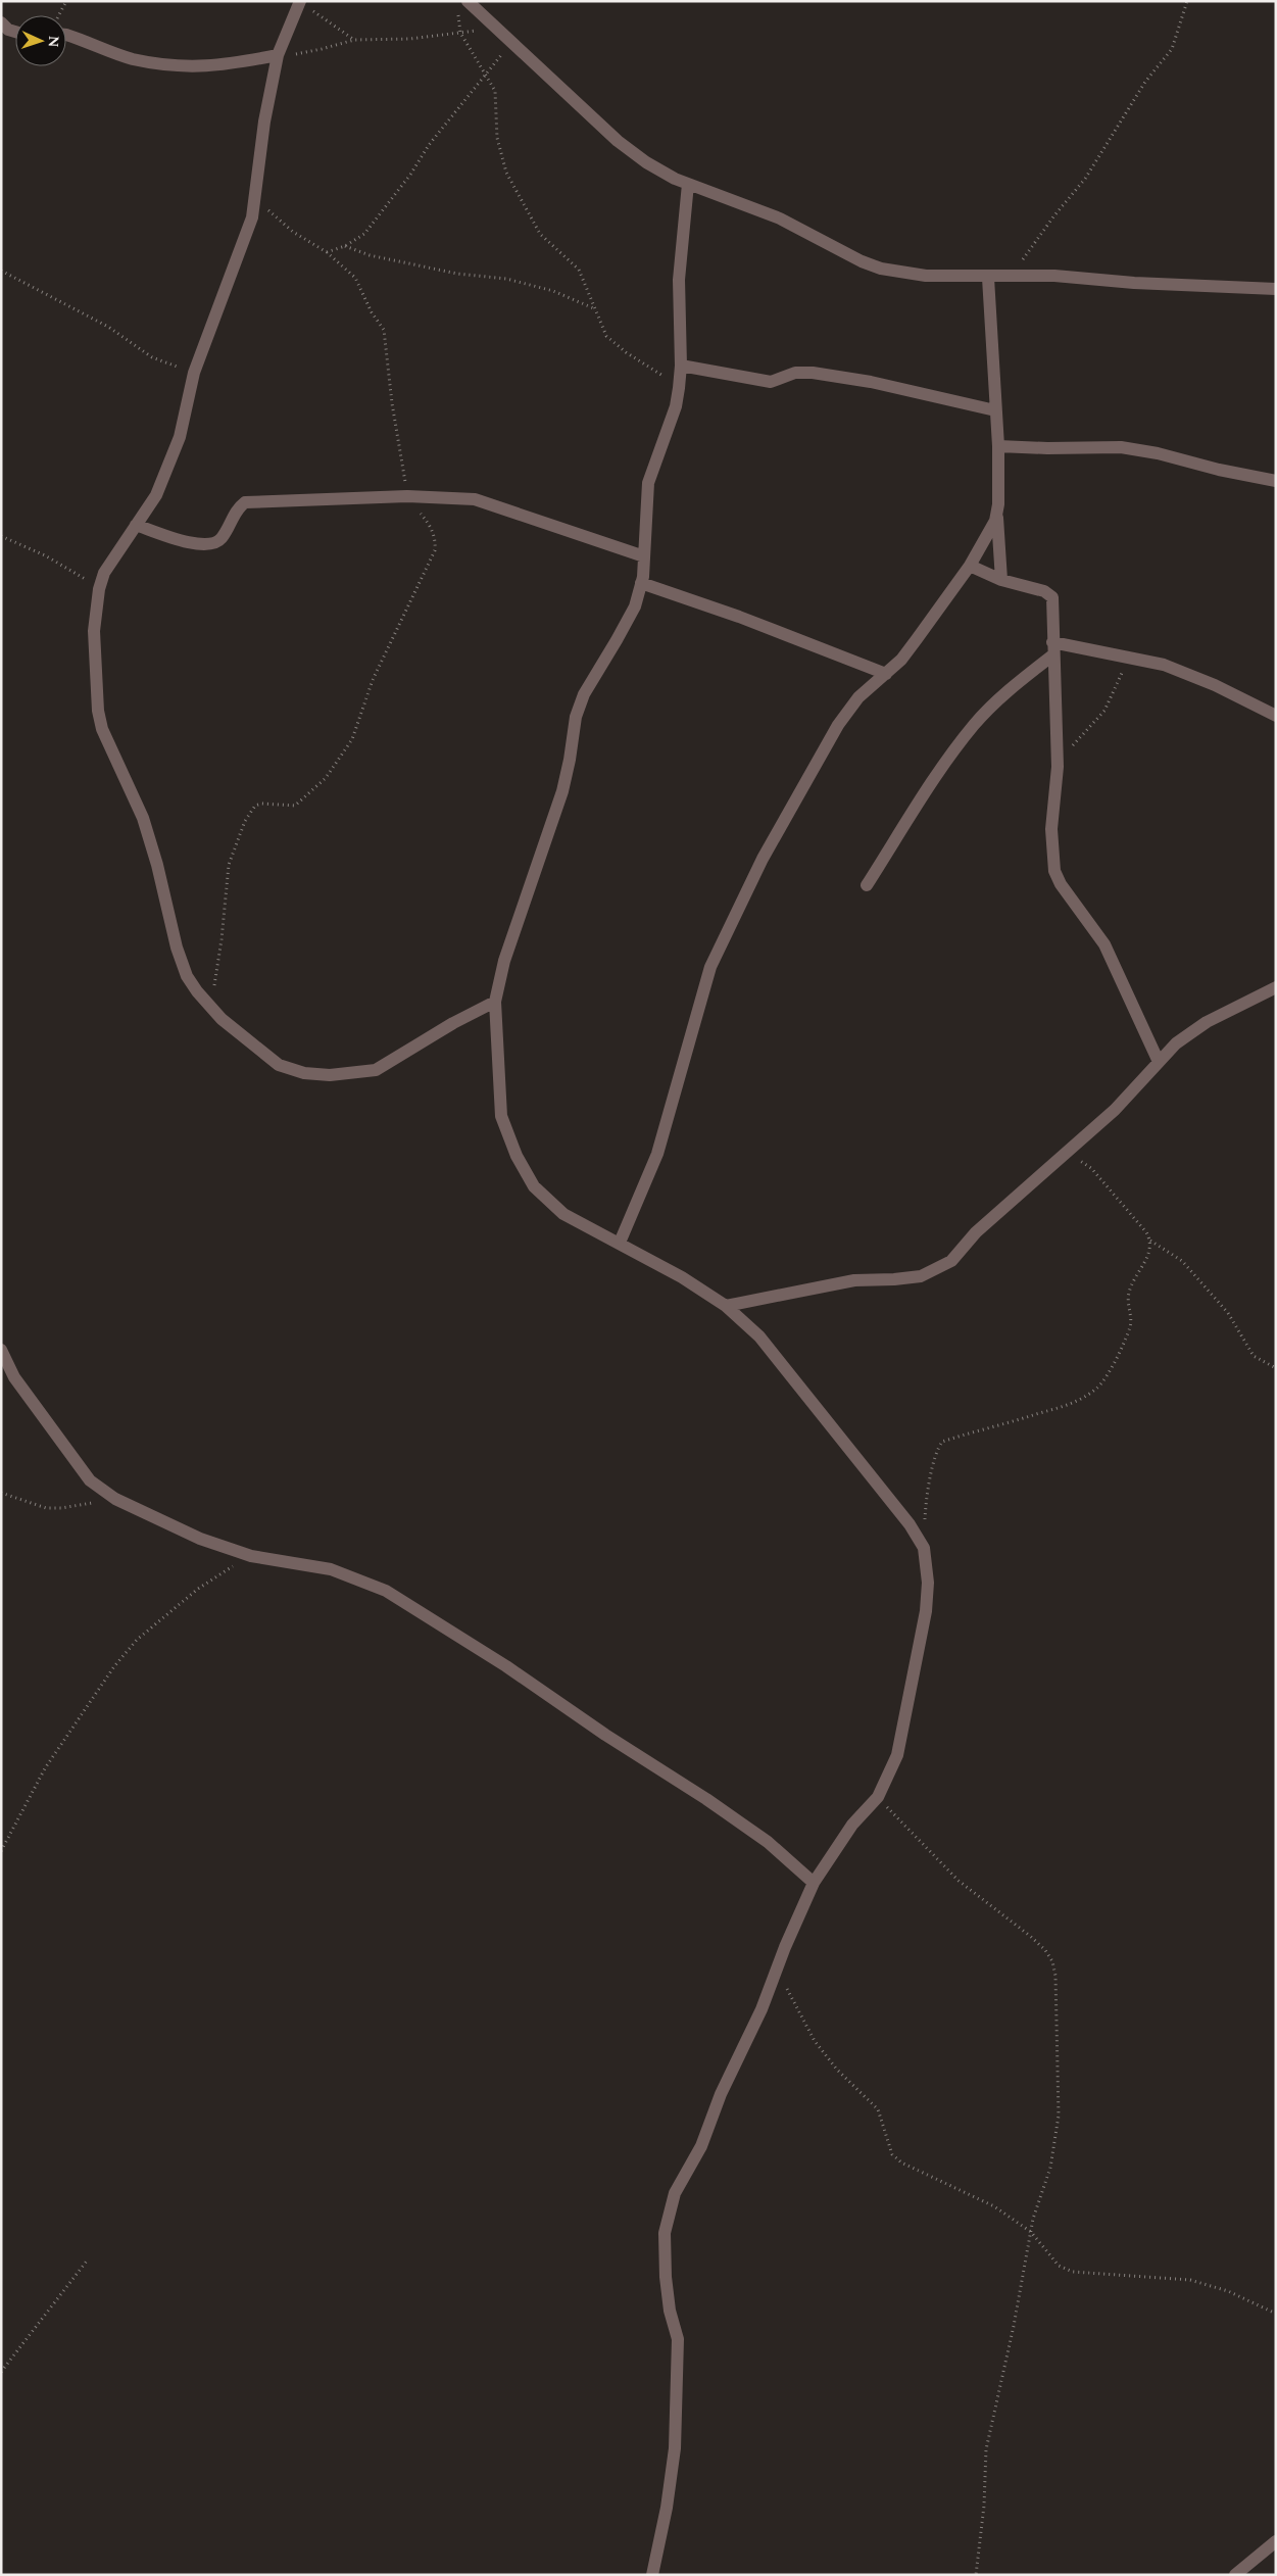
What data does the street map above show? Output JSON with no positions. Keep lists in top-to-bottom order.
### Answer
{
  "north": "right"
}
